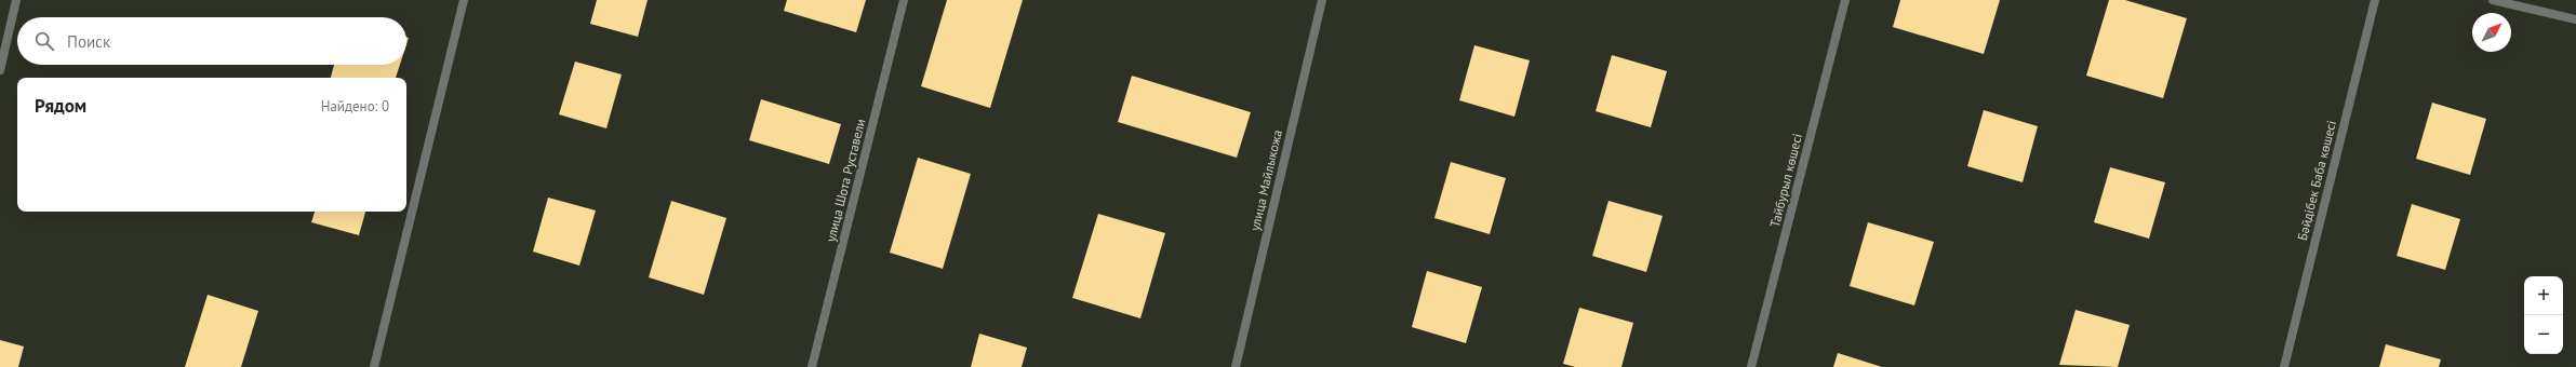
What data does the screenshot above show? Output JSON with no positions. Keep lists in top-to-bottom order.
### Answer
{
  "streets": {
    "street": [
      "улица Шота Руставели",
      "улица Майлыкожа",
      "Тайбурыл көшесі",
      "Бәйдібек Баба көшесі"
    ]
  },
  "north": "top right",
  "page": {
    "search": "Поиск",
    "heading": ["Рядом", "Найдено: 0"],
    "map_buttons": ["+", "−"]
  }
}
